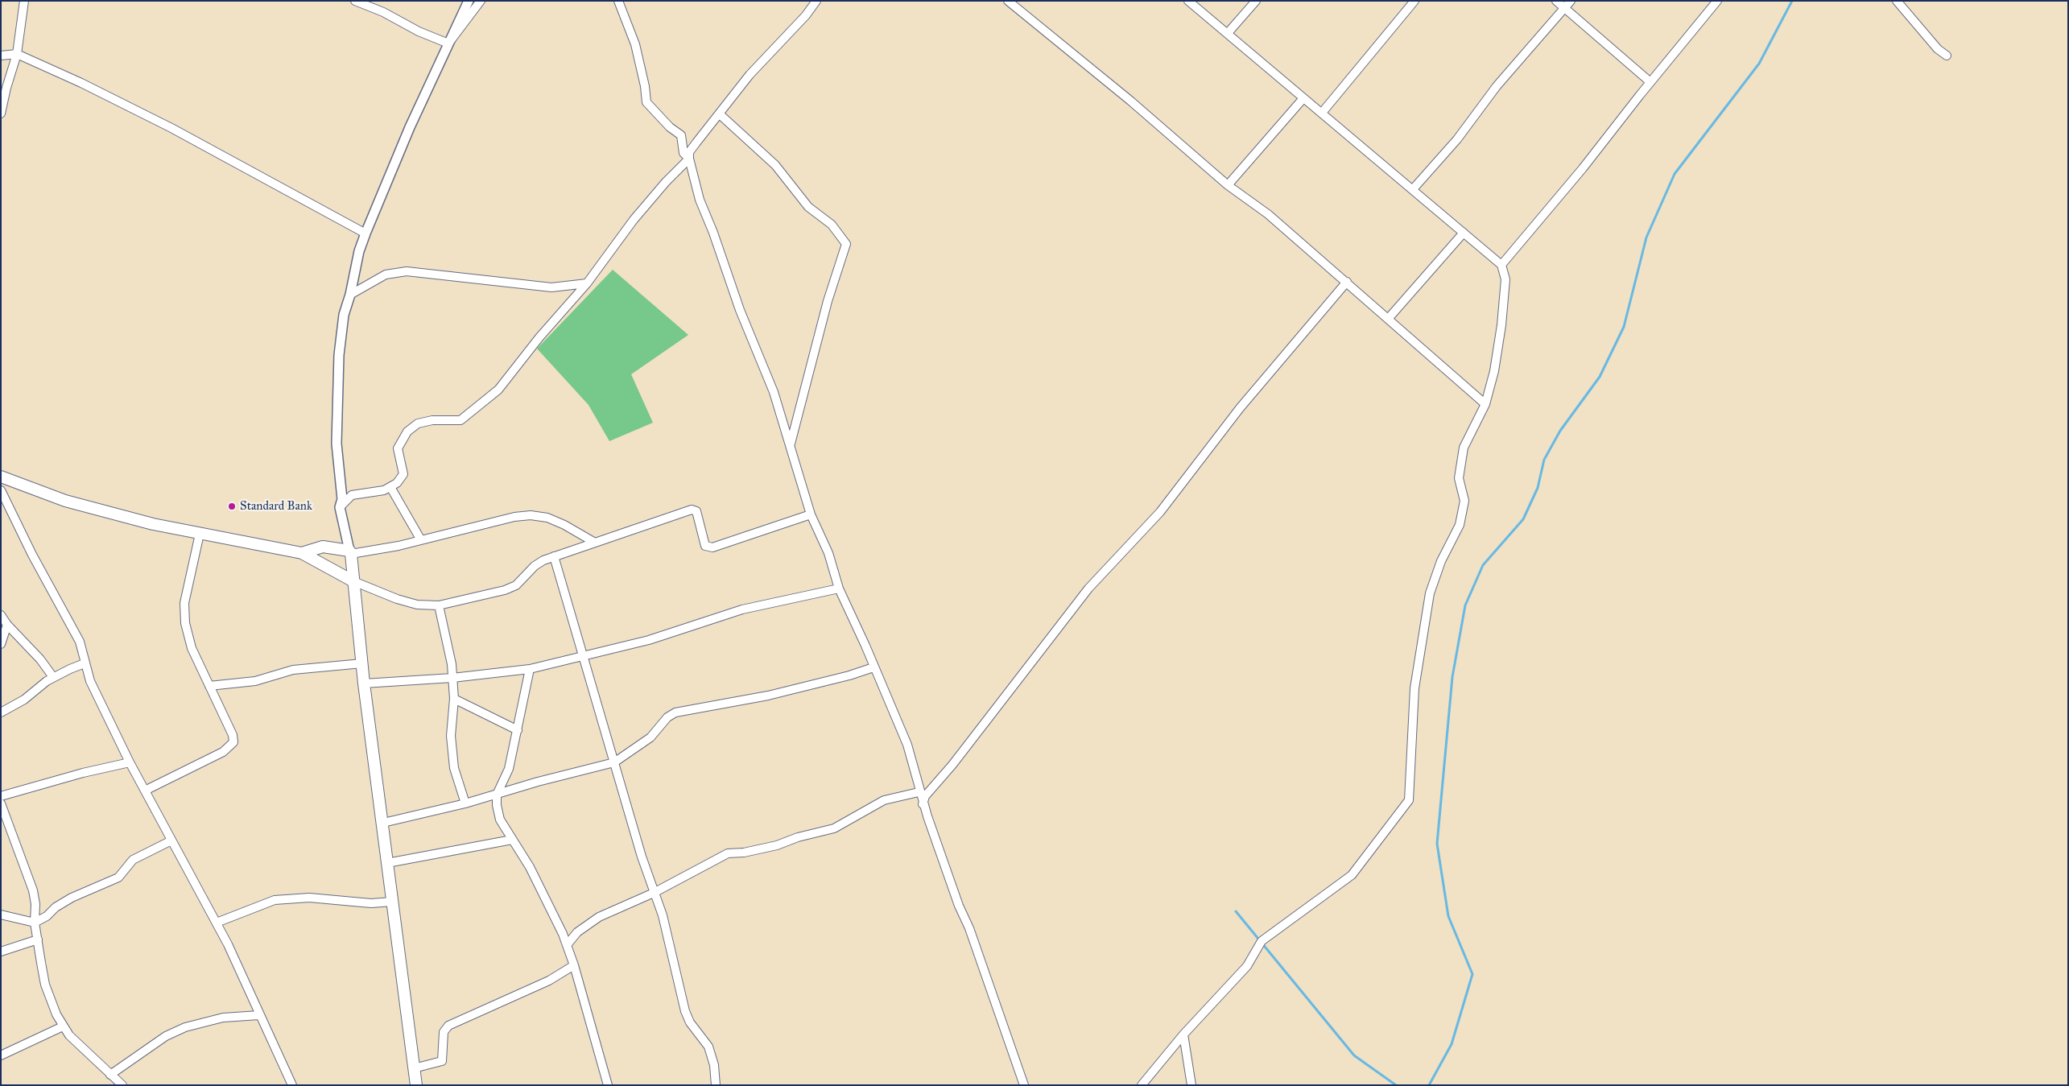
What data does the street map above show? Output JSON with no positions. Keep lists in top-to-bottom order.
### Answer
{
  "places": ["Standard Bank"]
}
